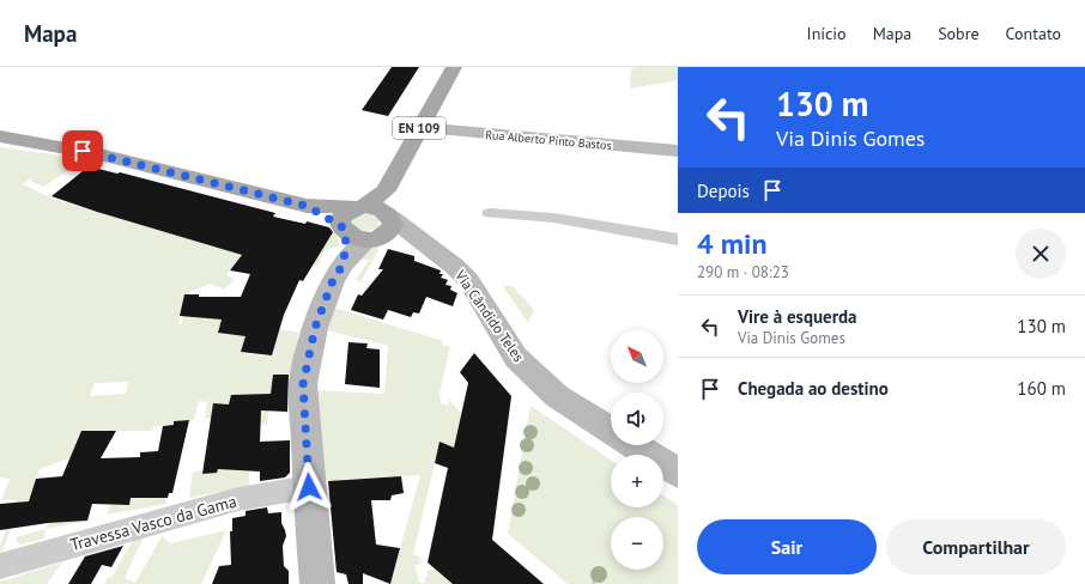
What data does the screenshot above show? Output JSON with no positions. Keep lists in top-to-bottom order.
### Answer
{
  "streets": {
    "main road": ["EN 109", "Rua Alberto Pinto Bastos", "Via Cândido Teles"],
    "street": ["Travessa Vasco da Gama"]
  },
  "crossings": [
    ["EN 109", "Rua Alberto Pinto Bastos"],
    ["EN 109", "Via Cândido Teles"],
    ["EN 109", "Travessa Vasco da Gama"]
  ],
  "north": "top left",
  "page": {
    "header": "Mapa",
    "nav": [
      "Início",
      "Mapa",
      "Sobre",
      "Contato"
    ],
    "turn": ["130 m", "Via Dinis Gomes"],
    "then": "Depois",
    "heading": ["4 min", "290 m · 08:23"],
    "list": [
      {
        "name": "Vire à esquerda",
        "note": "Via Dinis Gomes",
        "value": "130 m"
      },
      {
        "name": "Chegada ao destino",
        "value": "160 m"
      }
    ],
    "map_buttons": ["+", "−"],
    "buttons": ["Sair", "Compartilhar"]
  }
}
